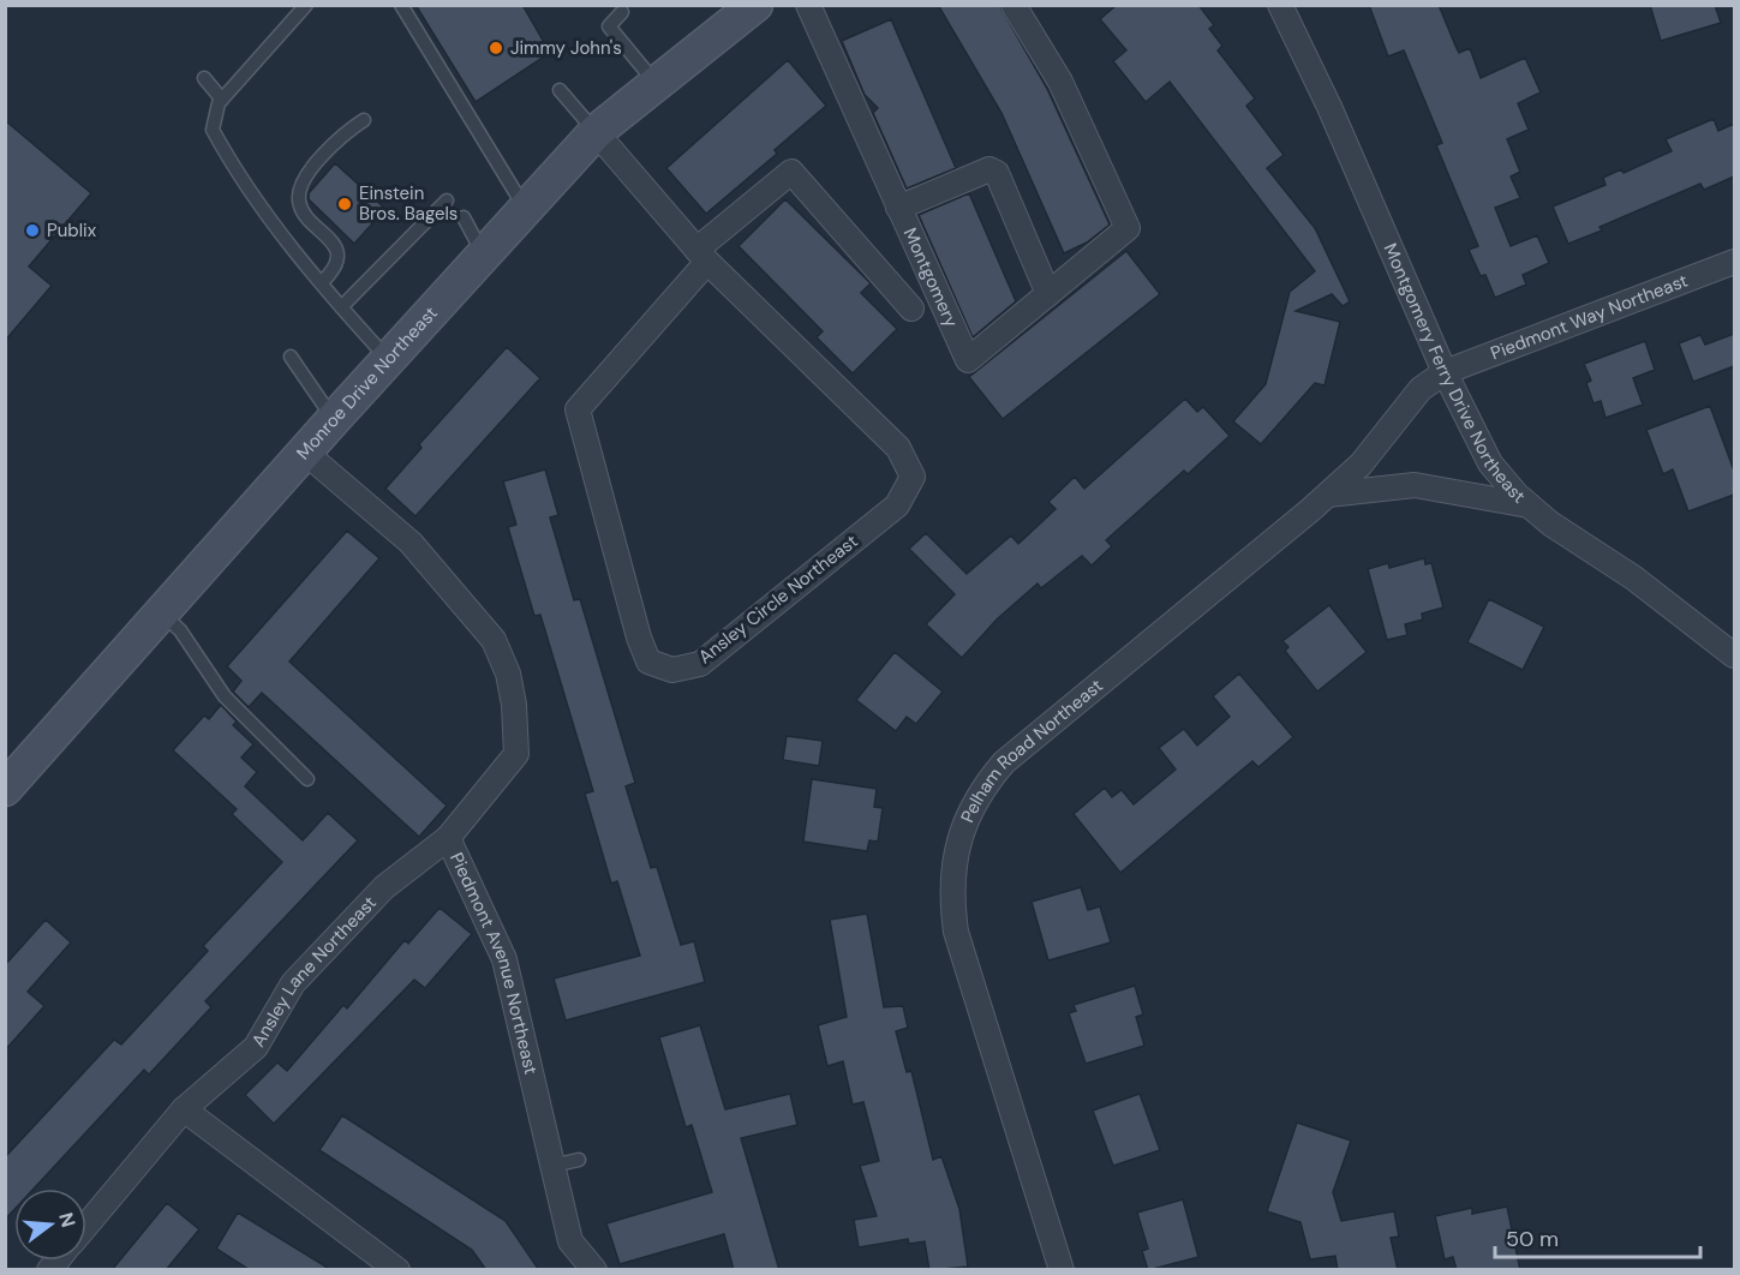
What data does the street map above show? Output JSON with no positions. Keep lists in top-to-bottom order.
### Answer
{
  "streets": {
    "main road": ["Monroe Drive Northeast"],
    "street": [
      "Montgomery",
      "Piedmont Way Northeast",
      "Montgomery Ferry Drive Northeast",
      "Ansley Circle Northeast",
      "Pelham Road Northeast",
      "Piedmont Avenue Northeast",
      "Ansley Lane Northeast"
    ]
  },
  "crossings": [
    ["Piedmont Way Northeast", "Montgomery Ferry Drive Northeast"],
    ["Piedmont Way Northeast", "Pelham Road Northeast"],
    ["Montgomery Ferry Drive Northeast", "Pelham Road Northeast"],
    ["Monroe Drive Northeast", "Ansley Circle Northeast"],
    ["Monroe Drive Northeast", "Piedmont Avenue Northeast"],
    ["Piedmont Avenue Northeast", "Ansley Lane Northeast"]
  ],
  "places": ["Jimmy John's", "Einstein Bros. Bagels", "Publix"],
  "scale_bar": "50 m",
  "north": "right"
}
